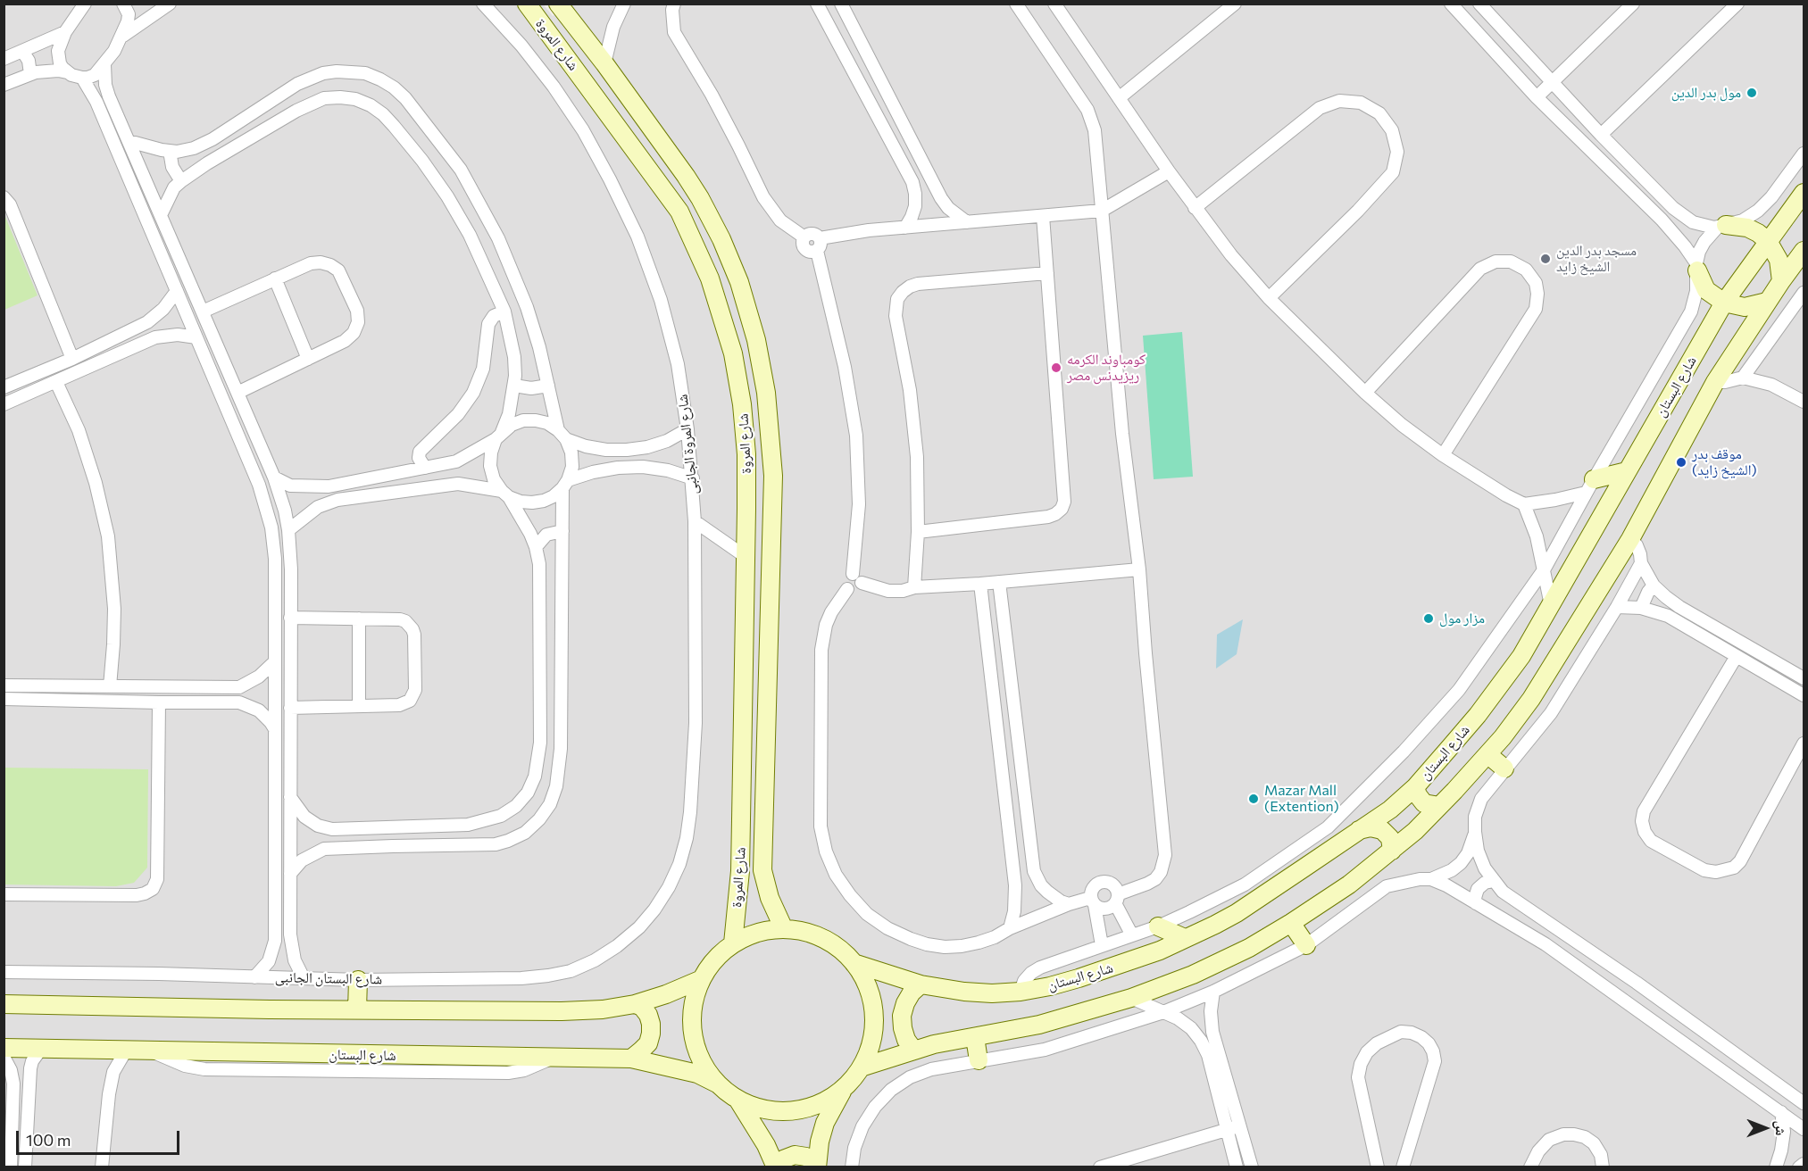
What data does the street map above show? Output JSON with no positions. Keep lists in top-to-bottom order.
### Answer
{
  "streets": {
    "street": [
      "شارع المروة",
      "شارع البستان",
      "شارع المروة الجانبى",
      "شارع البستان الجانبى"
    ]
  },
  "crossings": [
    ["شارع المروة", "شارع البستان"],
    ["شارع المروة الجانبى", "شارع البستان الجانبى"]
  ],
  "places": [
    "مول بدر الدين",
    "مسجد بدر الدين الشيخ زايد",
    "كومباوند الكرمه ريزيدنس مصر",
    "موقف بدر (الشيخ زايد)",
    "مزار مول",
    "Mazar Mall (Extention)"
  ],
  "scale_bar": "100 m",
  "north": "right"
}
